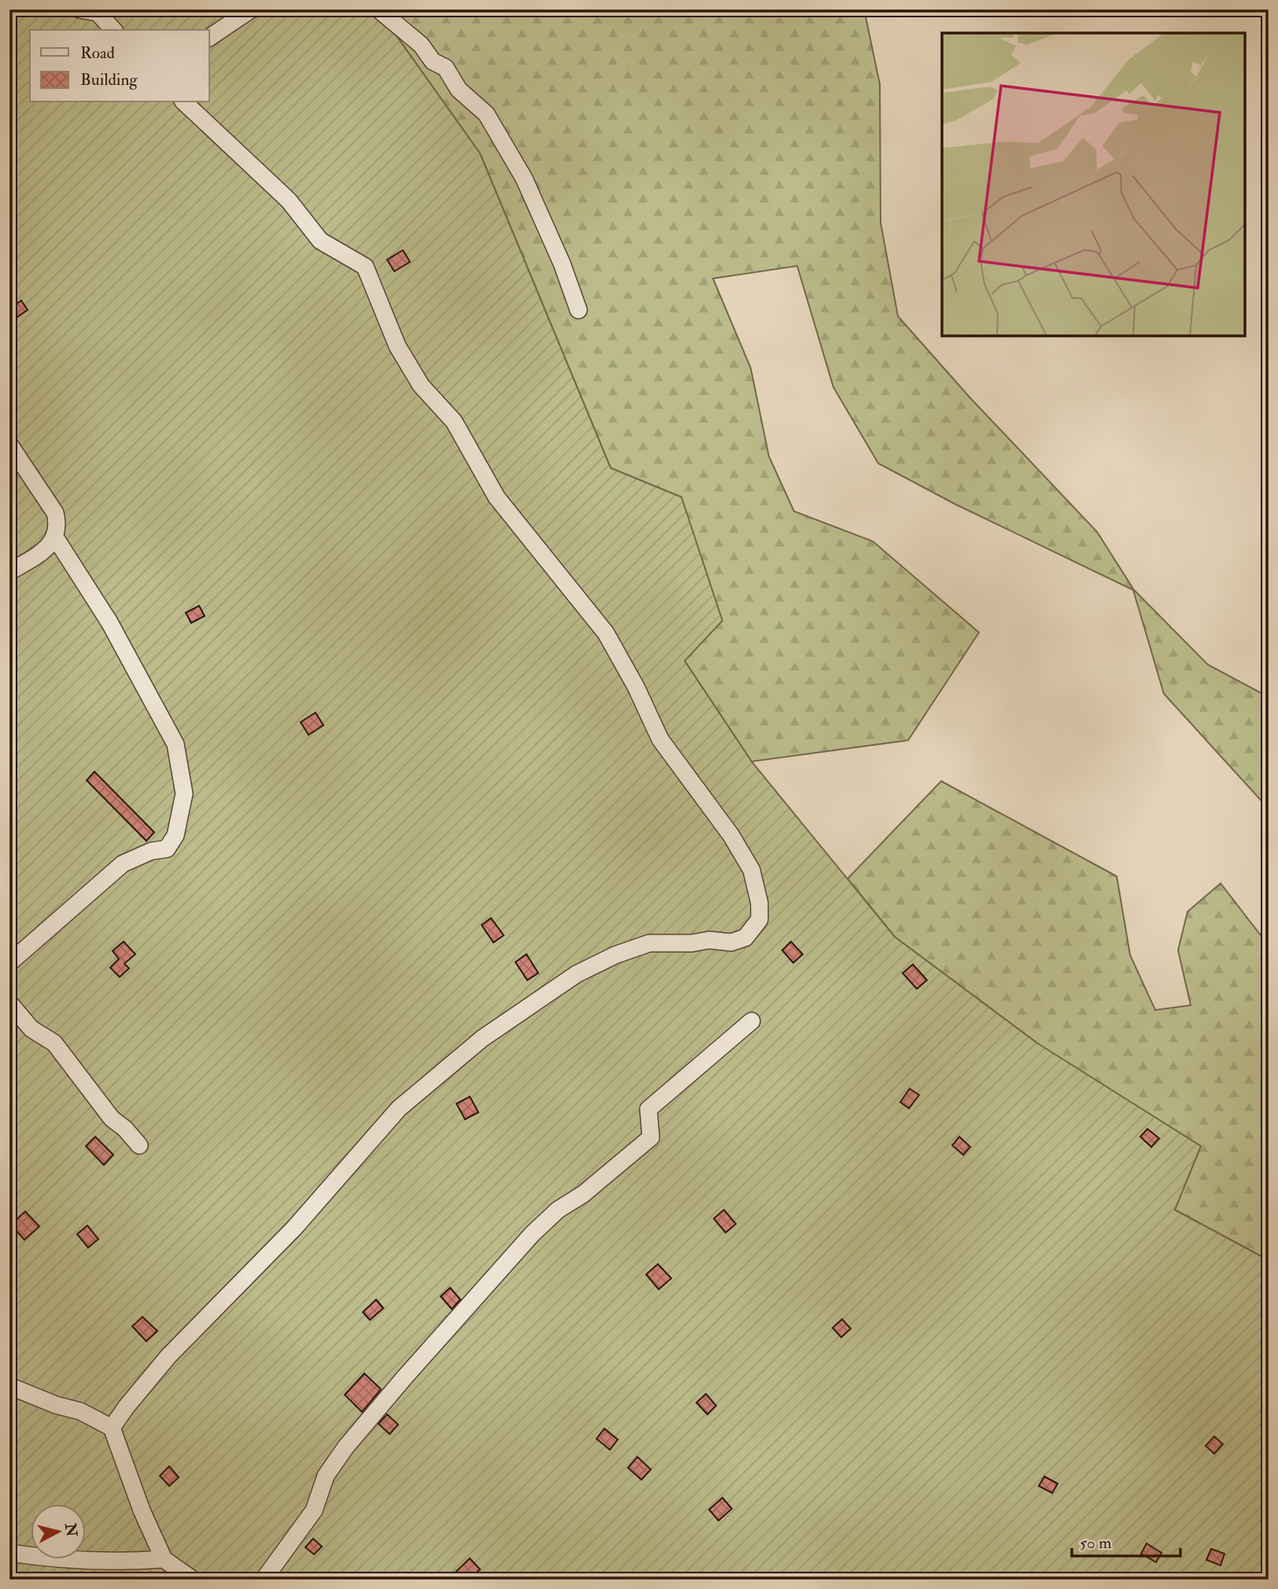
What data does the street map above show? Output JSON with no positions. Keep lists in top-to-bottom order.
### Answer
{
  "legend": ["Road", "Building"],
  "scale_bar": "50 m",
  "north": "right"
}
